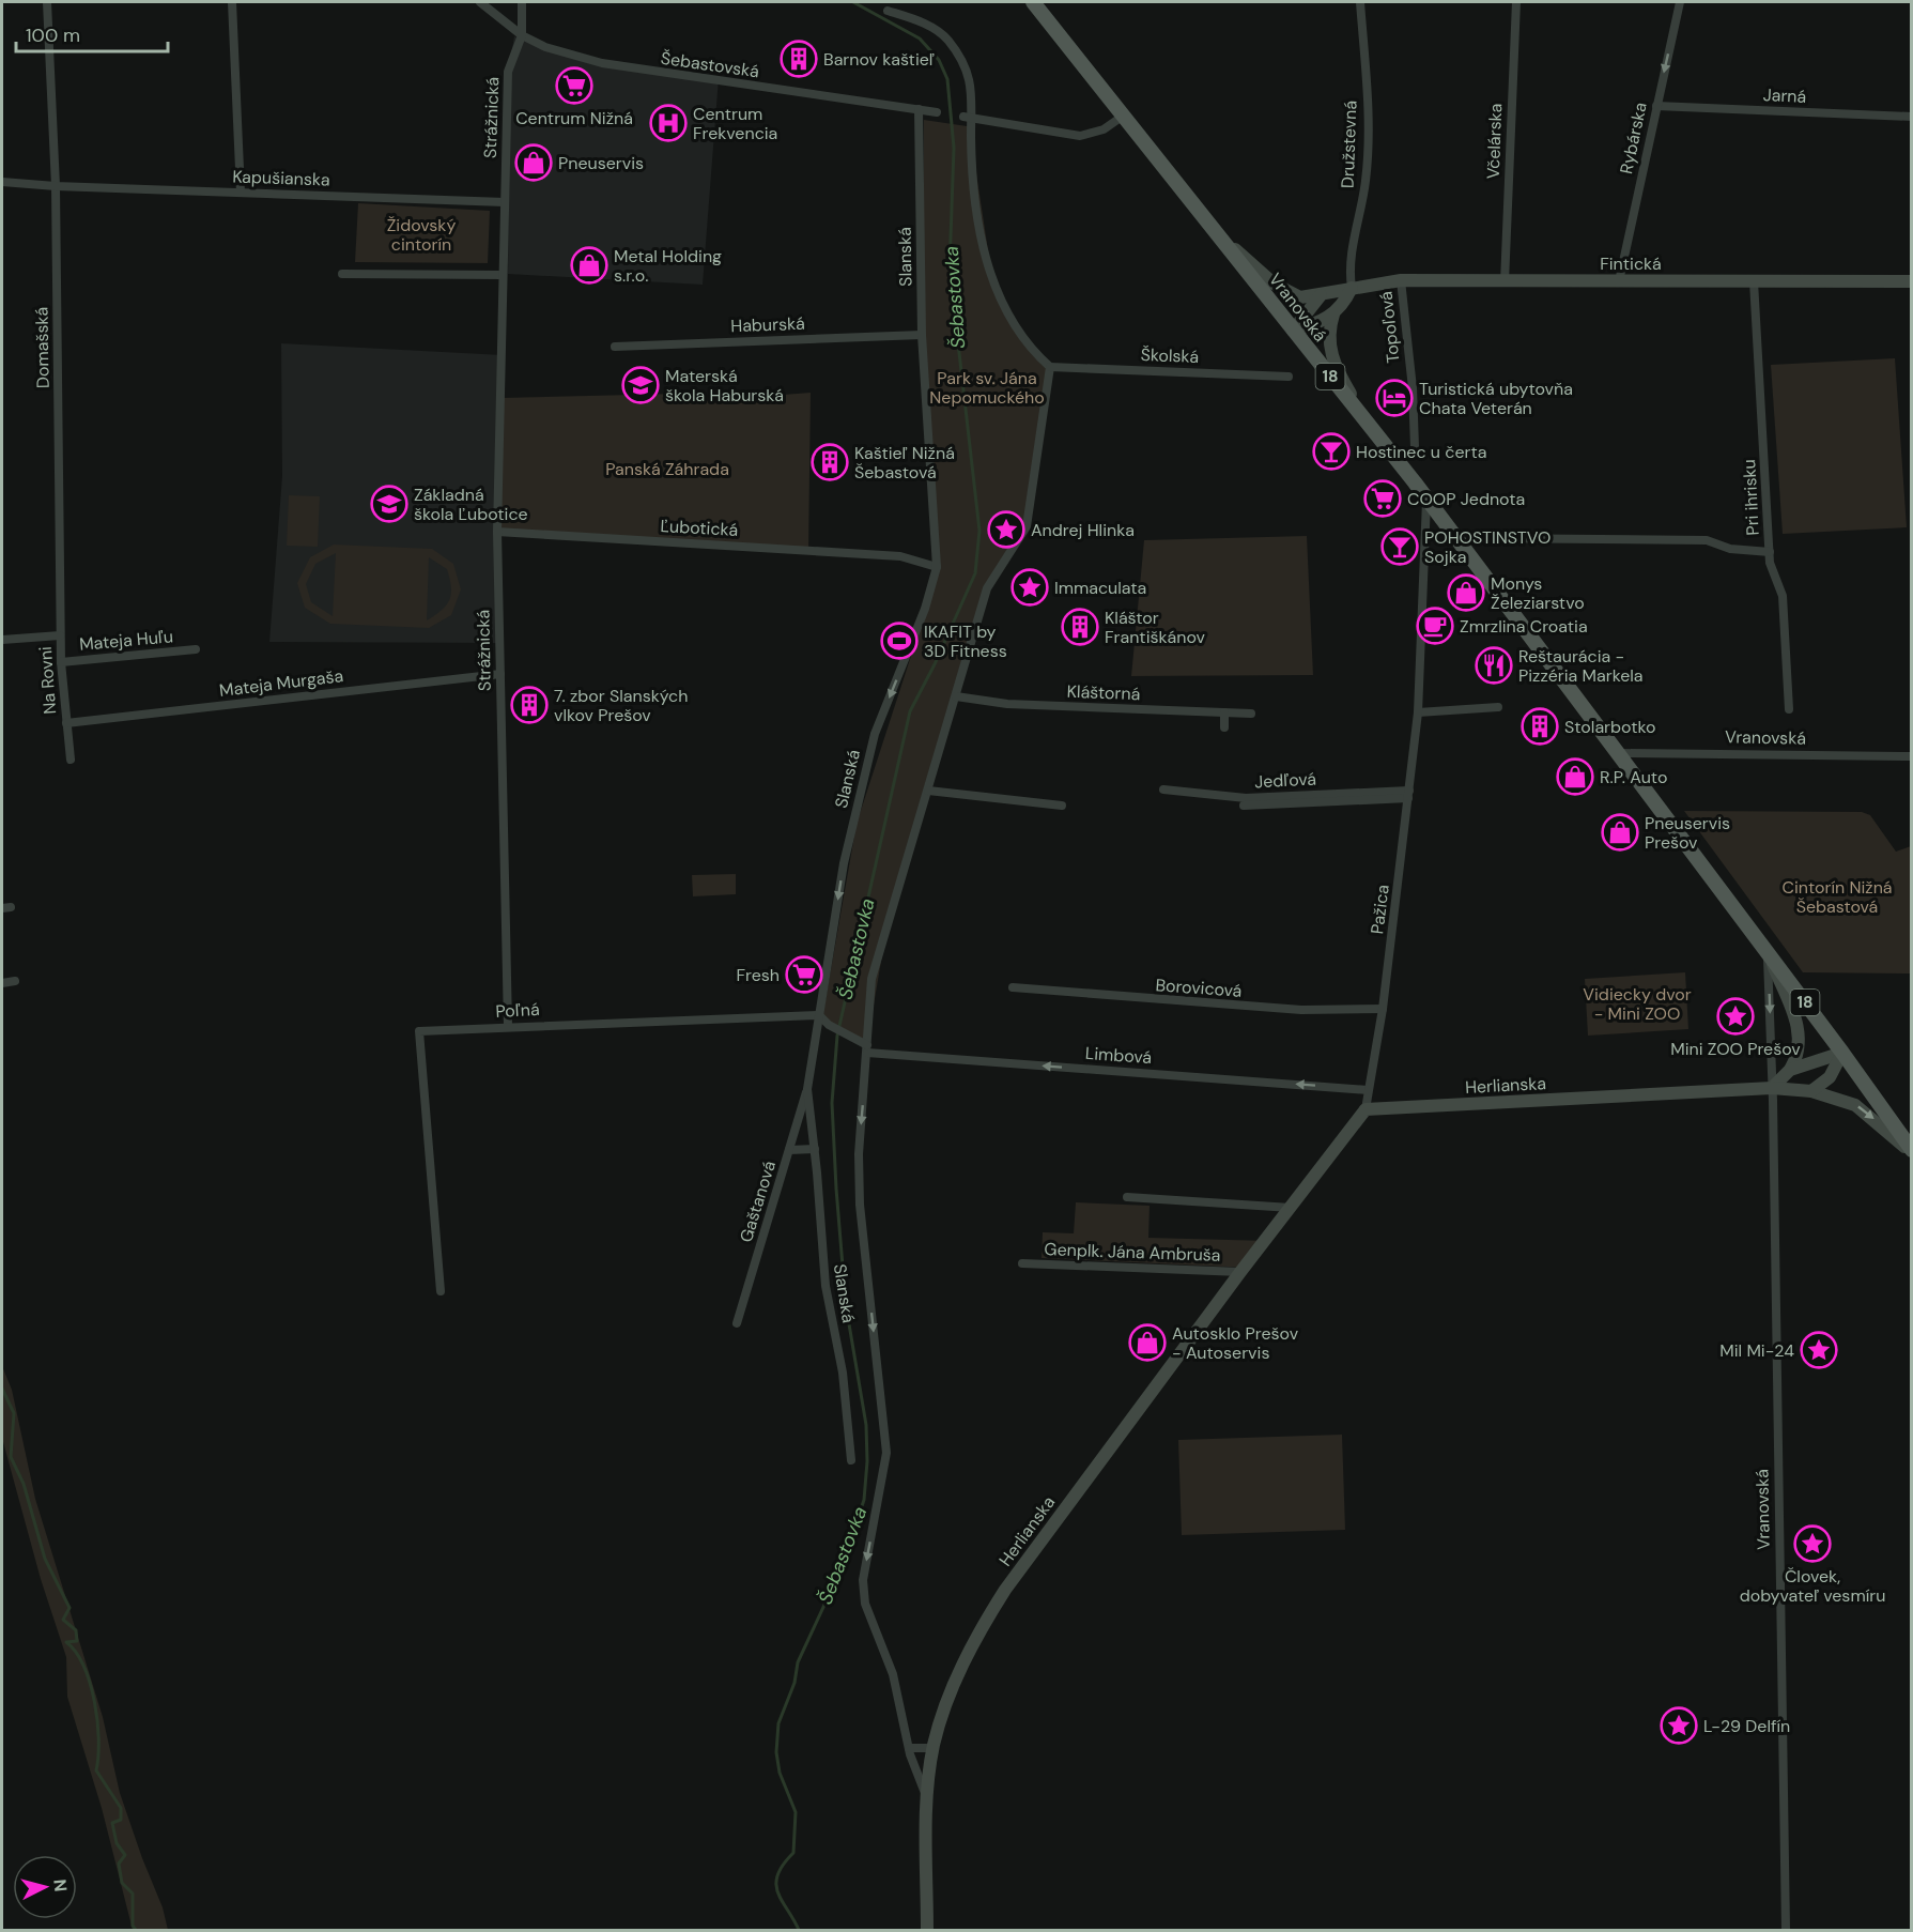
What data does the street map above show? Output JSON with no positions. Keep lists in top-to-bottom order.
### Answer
{
  "streets": {
    "main road": ["Vranovská", "18"],
    "street": [
      "Šebastovská",
      "Jarná",
      "Strážnická",
      "Rybárska",
      "Včelárska",
      "Družstevná",
      "Kapušianska",
      "Slanská",
      "Fintická",
      "Haburská",
      "Topoľová",
      "Domašská",
      "Školská",
      "Pri ihrisku",
      "Ľubotická",
      "Mateja Huľu",
      "Na Rovni",
      "Mateja Murgaša",
      "Kláštorná",
      "Jedľová",
      "Pažica",
      "Borovicová",
      "Poľná",
      "Limbová",
      "Herlianska",
      "Gaštanová",
      "Genplk. Jána Ambruša"
    ]
  },
  "crossings": [
    ["Šebastovská", "Strážnická"],
    ["Šebastovská", "Slanská"],
    ["Jarná", "Rybárska"],
    ["Strážnická", "Kapušianska"],
    ["Strážnická", "Ľubotická"],
    ["Strážnická", "Mateja Murgaša"],
    ["Strážnická", "Poľná"],
    ["Rybárska", "Fintická"],
    ["Včelárska", "Fintická"],
    ["Družstevná", "Fintická"],
    ["Kapušianska", "Domašská"],
    ["Slanská", "Haburská"],
    ["Slanská", "Školská"],
    ["Slanská", "Ľubotická"],
    ["Slanská", "Kláštorná"],
    ["Slanská", "Poľná"],
    ["Slanská", "Limbová"],
    ["Slanská", "Herlianska"],
    ["Slanská", "Gaštanová"],
    ["Fintická", "Vranovská"],
    ["Fintická", "Topoľová"],
    ["Fintická", "Pri ihrisku"],
    ["Vranovská", "Pažica"],
    ["Vranovská", "Herlianska"],
    ["Domašská", "Na Rovni"],
    ["Mateja Huľu", "Na Rovni"],
    ["Na Rovni", "Mateja Murgaša"],
    ["Jedľová", "Pažica"],
    ["Pažica", "Borovicová"],
    ["Pažica", "Limbová"],
    ["Pažica", "Herlianska"],
    ["Herlianska", "Genplk. Jána Ambruša"]
  ],
  "one_way": ["Rybárska", "Limbová"],
  "water": ["Šebastovka"],
  "parks": [
    "Židovský cintorín",
    "Park sv. Jána Nepomuckého",
    "Panská Záhrada",
    "Cintorín Nižná Šebastová",
    "Vidiecky dvor - Mini ZOO"
  ],
  "places": {
    "building": [
      "Barnov kaštieľ",
      "Kaštieľ Nižná Šebastová",
      "Kláštor Františkánov",
      "7. zbor Slanských vlkov Prešov",
      "Stolarbotko"
    ],
    "supermarket": ["Centrum Nižná", "COOP Jednota", "Fresh"],
    "hospital": ["Centrum Frekvencia"],
    "shop": [
      "Pneuservis",
      "Metal Holding s.r.o.",
      "Monys Železiarstvo",
      "R.P. Auto",
      "Pneuservis Prešov",
      "Autosklo Prešov - Autoservis"
    ],
    "school or university": ["Materská škola Haburská", "Základná škola Ľubotice"],
    "hotel": ["Turistická ubytovňa Chata Veterán"],
    "bar": ["Hostinec u čerta", "POHOSTINSTVO Sojka"],
    "place": [
      "Andrej Hlinka",
      "Immaculata",
      "Mini ZOO Prešov",
      "Mil Mi-24",
      "Človek, dobyvateľ vesmíru",
      "L-29 Delfín"
    ],
    "cafe": ["Zmrzlina Croatia"],
    "sports": ["IKAFIT by 3D Fitness"],
    "restaurant": ["Reštaurácia - Pizzéria Markela"]
  },
  "scale_bar": "100 m",
  "north": "right"
}
